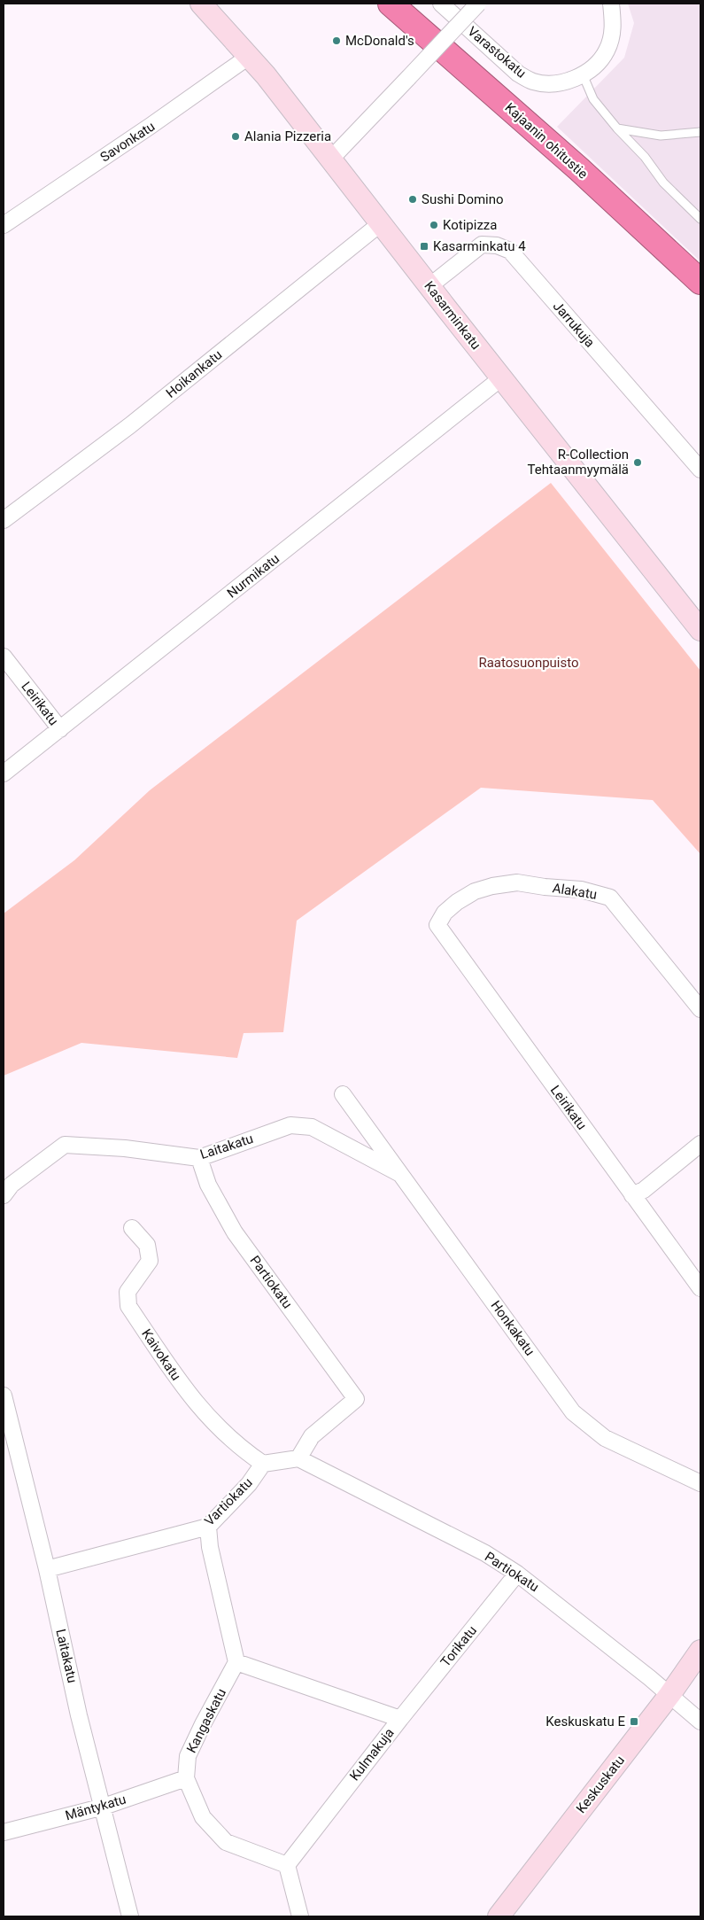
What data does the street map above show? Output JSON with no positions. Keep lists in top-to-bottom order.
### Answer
{
  "streets": {
    "highway": ["Kajaanin ohitustie"],
    "street": [
      "Varastokatu",
      "Savonkatu",
      "Kasarminkatu",
      "Jarrukuja",
      "Hoikankatu",
      "Nurmikatu",
      "Leirikatu",
      "Alakatu",
      "Laitakatu",
      "Partiokatu",
      "Honkakatu",
      "Kaivokatu",
      "Vartiokatu",
      "Torikatu",
      "Kangaskatu",
      "Kulmakuja",
      "Keskuskatu",
      "Mäntykatu"
    ]
  },
  "crossings": [
    ["Varastokatu", "Kasarminkatu"],
    ["Savonkatu", "Kasarminkatu"],
    ["Kasarminkatu", "Jarrukuja"],
    ["Kasarminkatu", "Hoikankatu"],
    ["Kasarminkatu", "Nurmikatu"],
    ["Nurmikatu", "Leirikatu"],
    ["Leirikatu", "Alakatu"],
    ["Laitakatu", "Partiokatu"],
    ["Laitakatu", "Honkakatu"],
    ["Laitakatu", "Vartiokatu"],
    ["Laitakatu", "Mäntykatu"],
    ["Partiokatu", "Torikatu"],
    ["Partiokatu", "Keskuskatu"],
    ["Kaivokatu", "Vartiokatu"],
    ["Torikatu", "Kulmakuja"],
    ["Kangaskatu", "Kulmakuja"],
    ["Kangaskatu", "Mäntykatu"]
  ],
  "parks": ["Raatosuonpuisto"],
  "places": {
    "other": [
      "McDonald's",
      "Alania Pizzeria",
      "Sushi Domino",
      "Kotipizza",
      "R-Collection Tehtaanmyymälä"
    ],
    "transit": ["Kasarminkatu 4", "Keskuskatu E"]
  }
}
